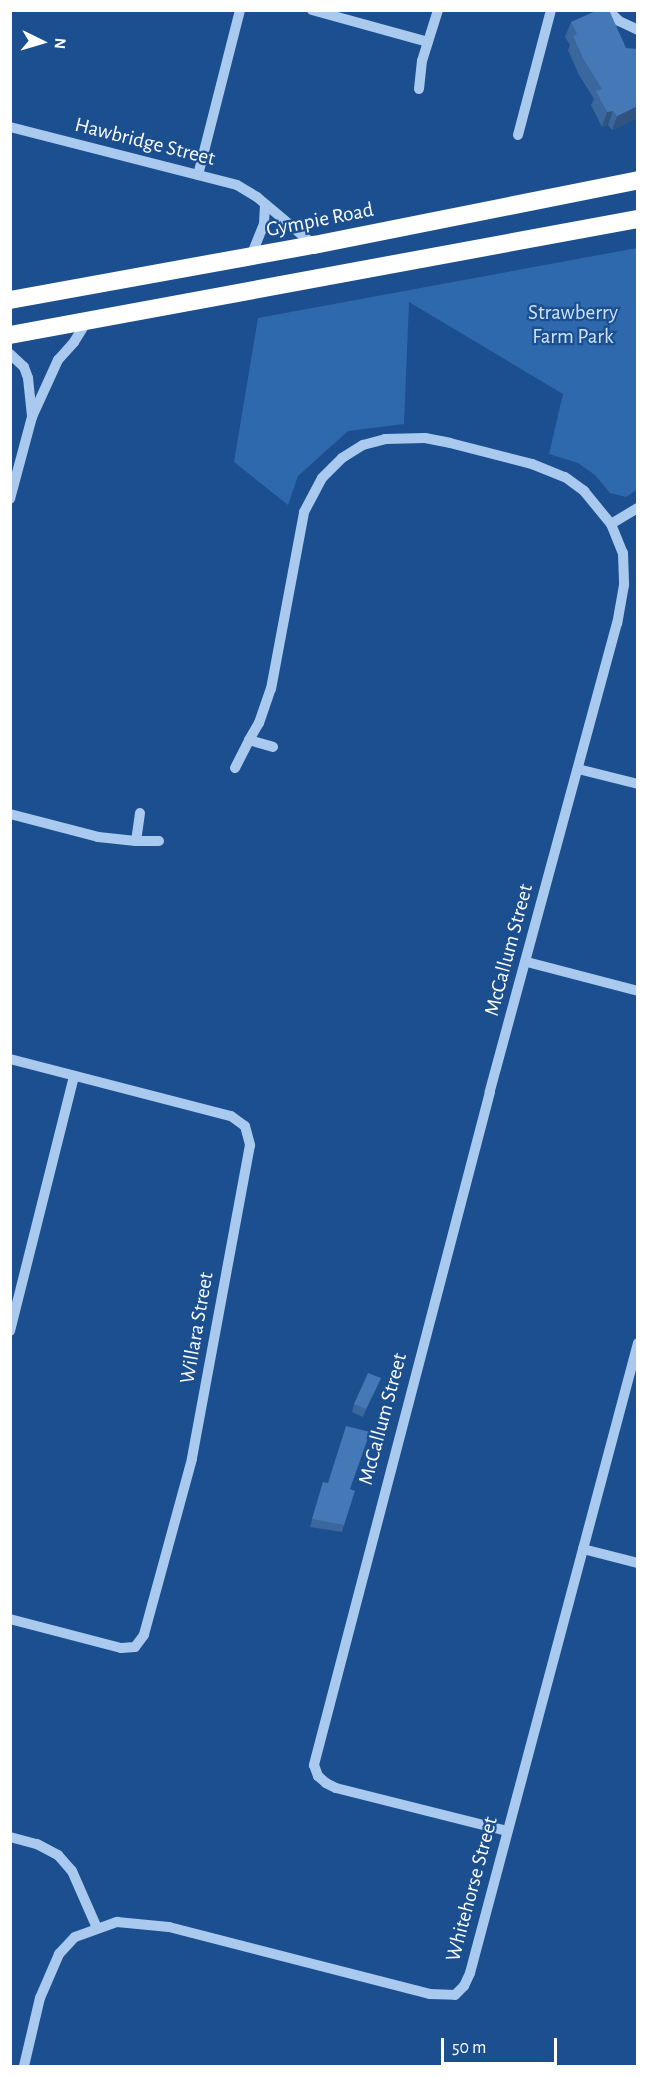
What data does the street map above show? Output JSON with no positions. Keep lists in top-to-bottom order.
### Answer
{
  "streets": {
    "highway": ["Gympie Road"],
    "street": [
      "Hawbridge Street",
      "McCallum Street",
      "Willara Street",
      "Whitehorse Street"
    ]
  },
  "crossings": [
    ["Hawbridge Street", "Gympie Road"],
    ["McCallum Street", "Whitehorse Street"]
  ],
  "parks": ["Strawberry Farm Park"],
  "scale_bar": "50 m",
  "north": "right"
}
